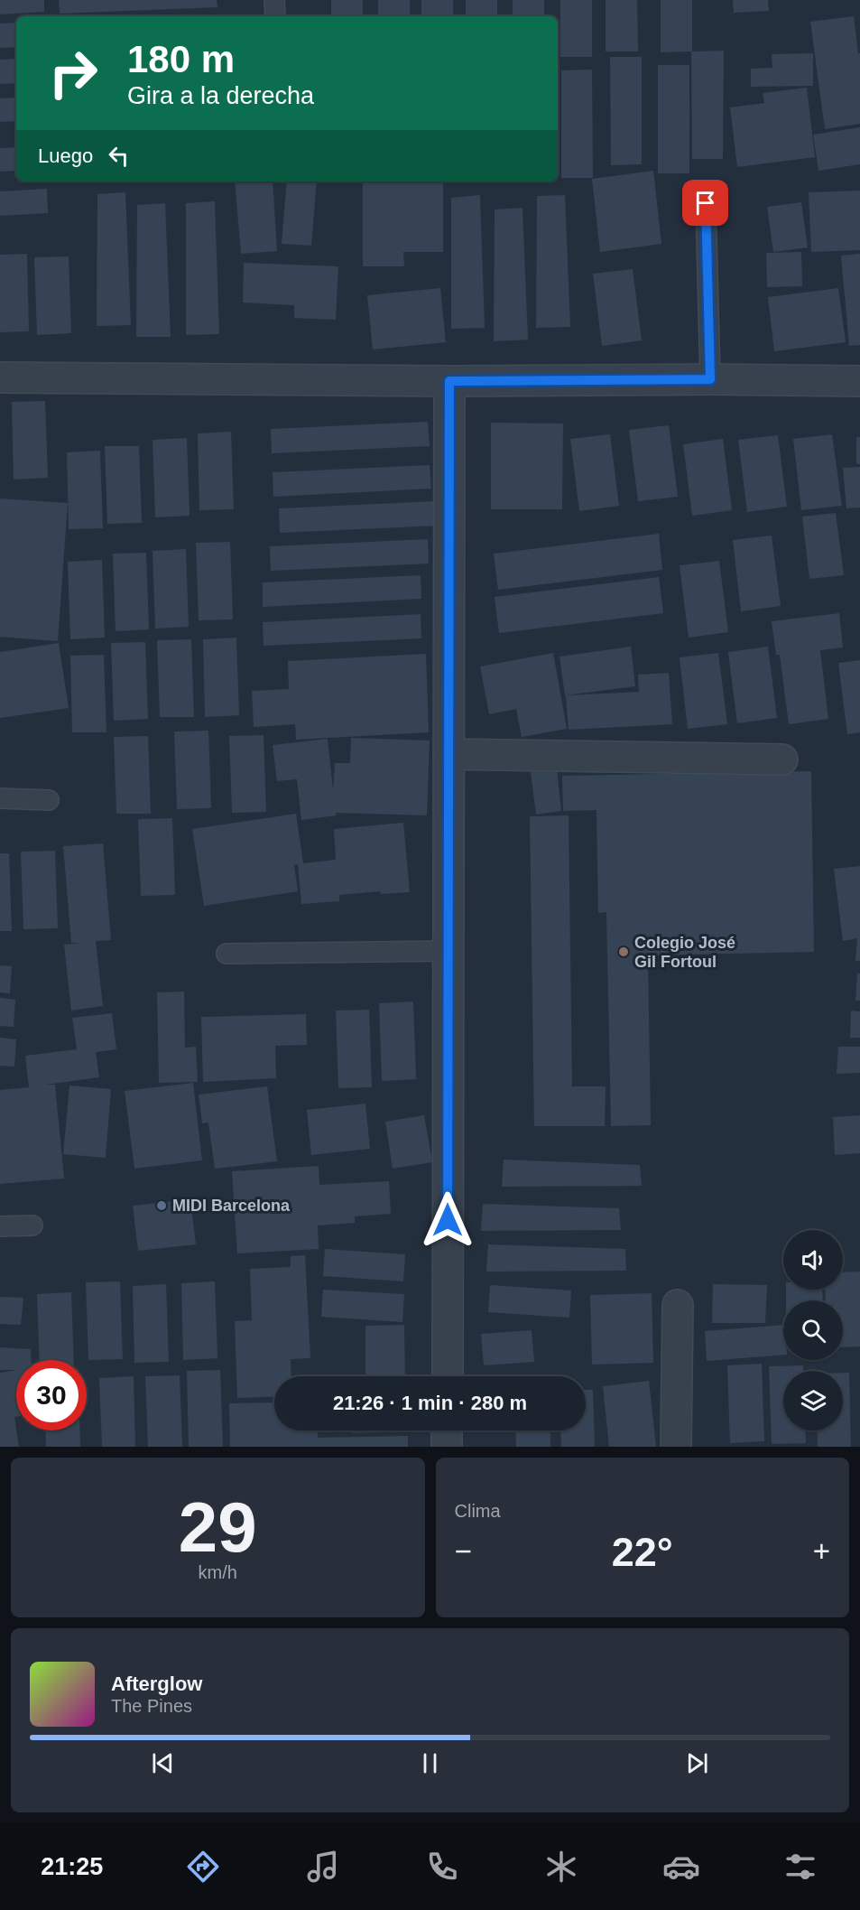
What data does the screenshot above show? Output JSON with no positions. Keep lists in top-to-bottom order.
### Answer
{
  "places": ["Colegio José Gil Fortoul", "MIDI Barcelona"],
  "page": {
    "turn": ["180 m", "Gira a la derecha"],
    "then": "Luego",
    "limit": "30",
    "trip": "21:26 · 1 min · 280 m",
    "tile": [
      ["29", "km/h"],
      "Clima"
    ],
    "heat": ["−", "22°", "+"],
    "song": ["Afterglow", "The Pines"],
    "tabs": "21:25"
  }
}
